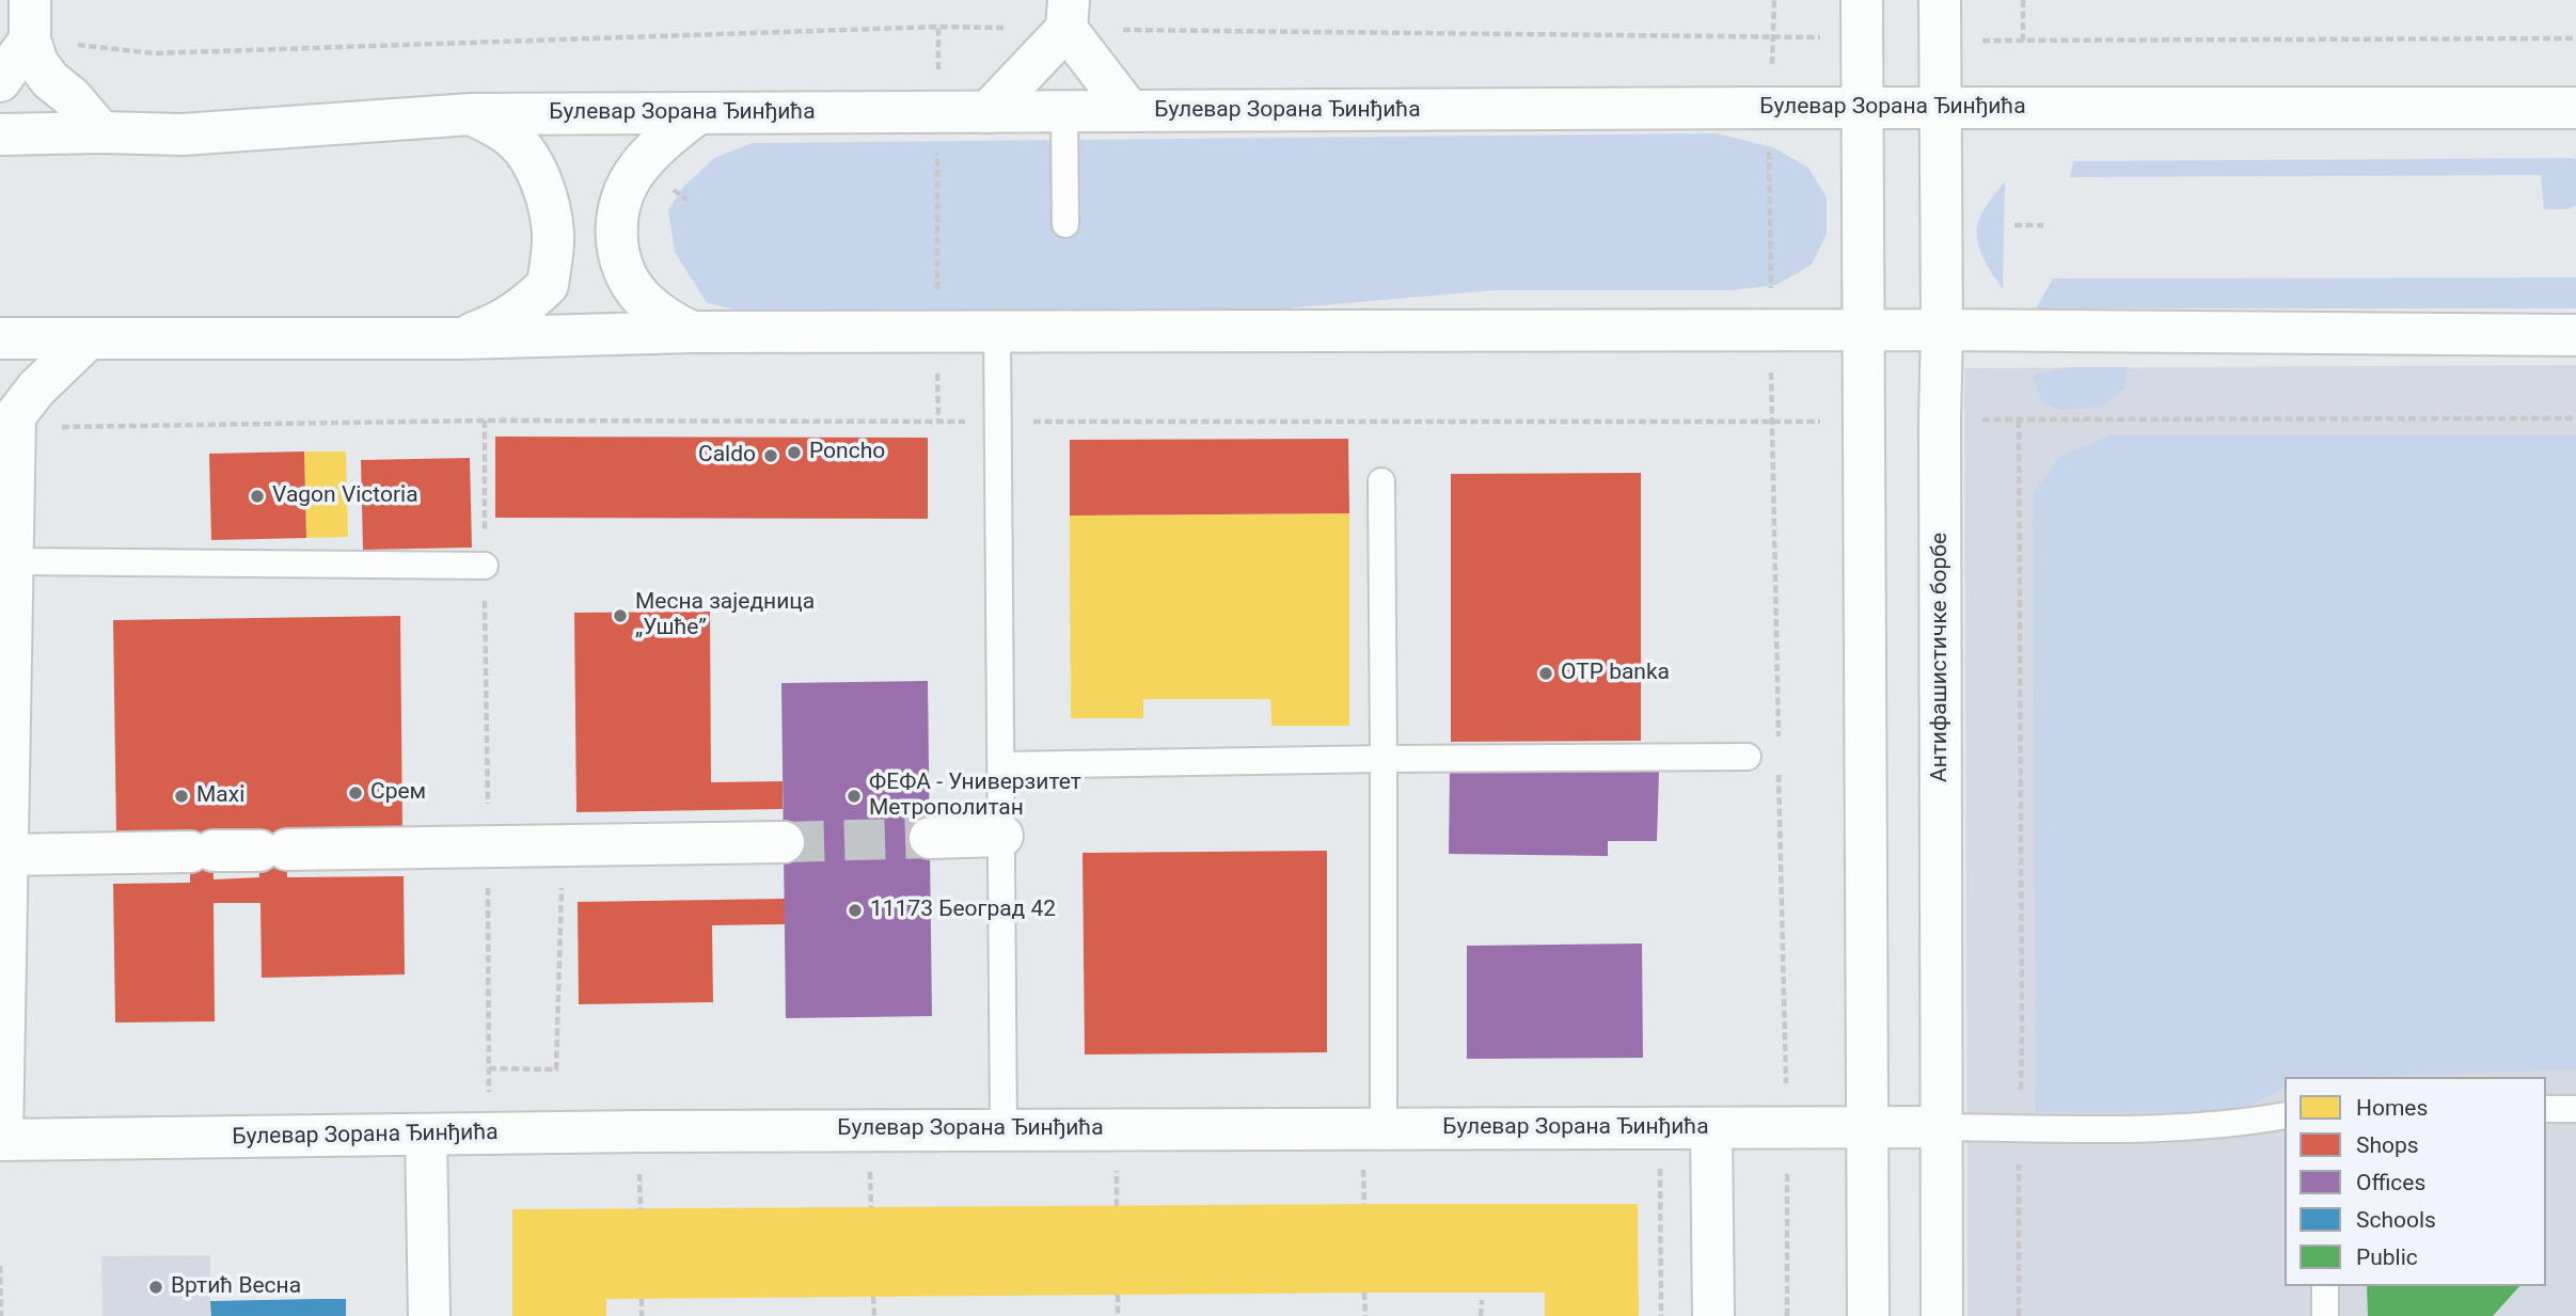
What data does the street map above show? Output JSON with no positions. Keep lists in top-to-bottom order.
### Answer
{
  "streets": {
    "street": ["Булевар Зорана Ђинђића", "Антифашистичке борбе"]
  },
  "crossings": [
    ["Булевар Зорана Ђинђића", "Антифашистичке борбе"]
  ],
  "places": [
    "Poncho",
    "Caldo",
    "Vagon Victoria",
    "Месна заједница „Ушће”",
    "OTP banka",
    "Срем",
    "Maxi",
    "ФЕФА - Универзитет Метрополитан",
    "11173 Београд 42",
    "Вртић Весна"
  ],
  "legend": [
    "Homes",
    "Shops",
    "Offices",
    "Schools",
    "Public"
  ]
}
